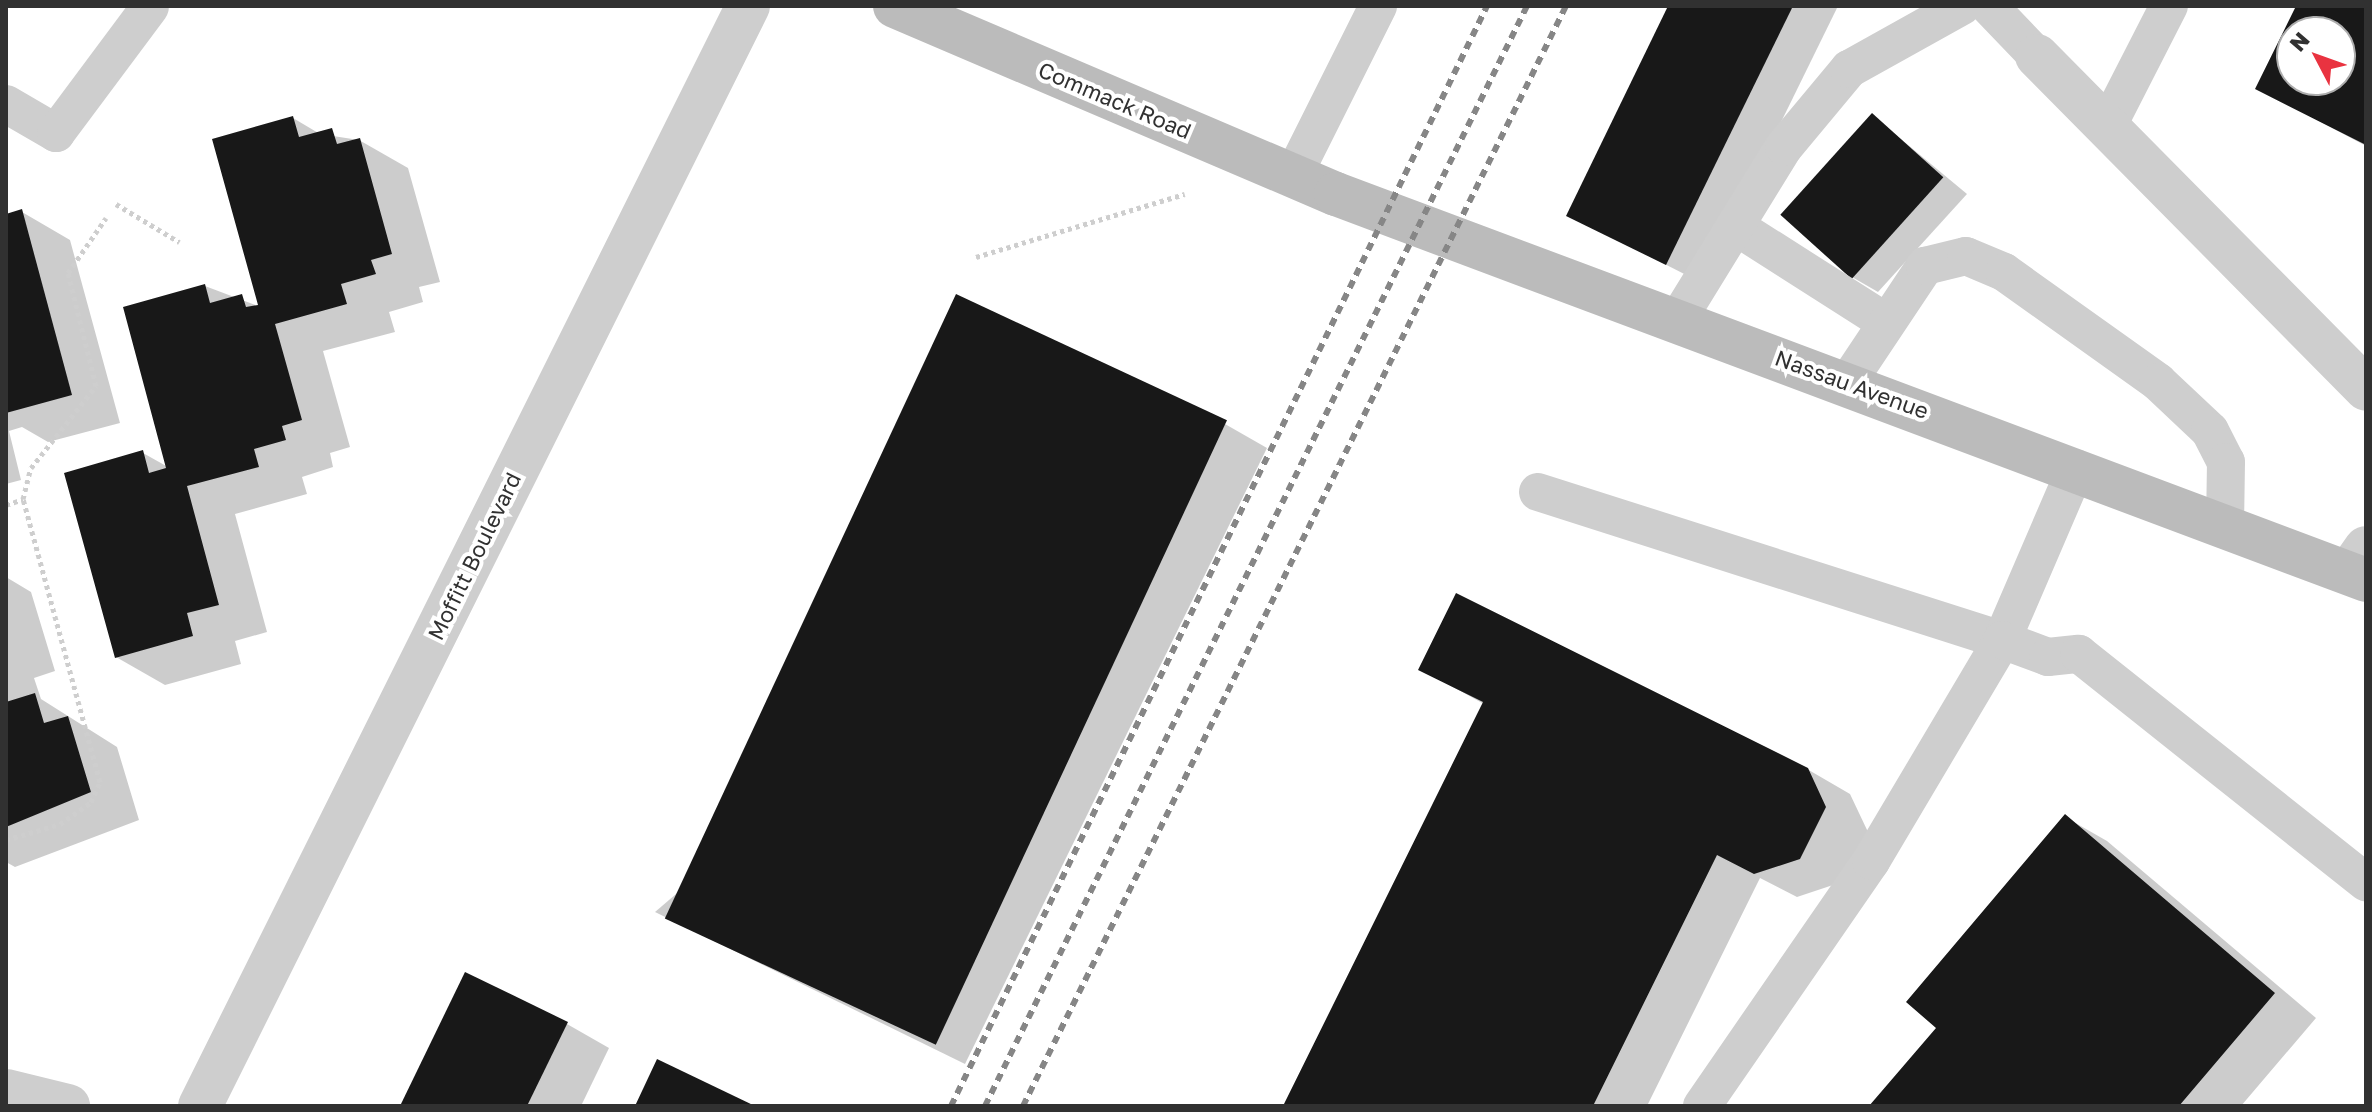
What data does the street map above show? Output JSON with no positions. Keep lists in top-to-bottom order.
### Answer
{
  "streets": {
    "street": ["Commack Road", "Nassau Avenue", "Moffitt Boulevard"]
  },
  "crossings": [
    ["Commack Road", "Nassau Avenue"]
  ],
  "north": "top left"
}
